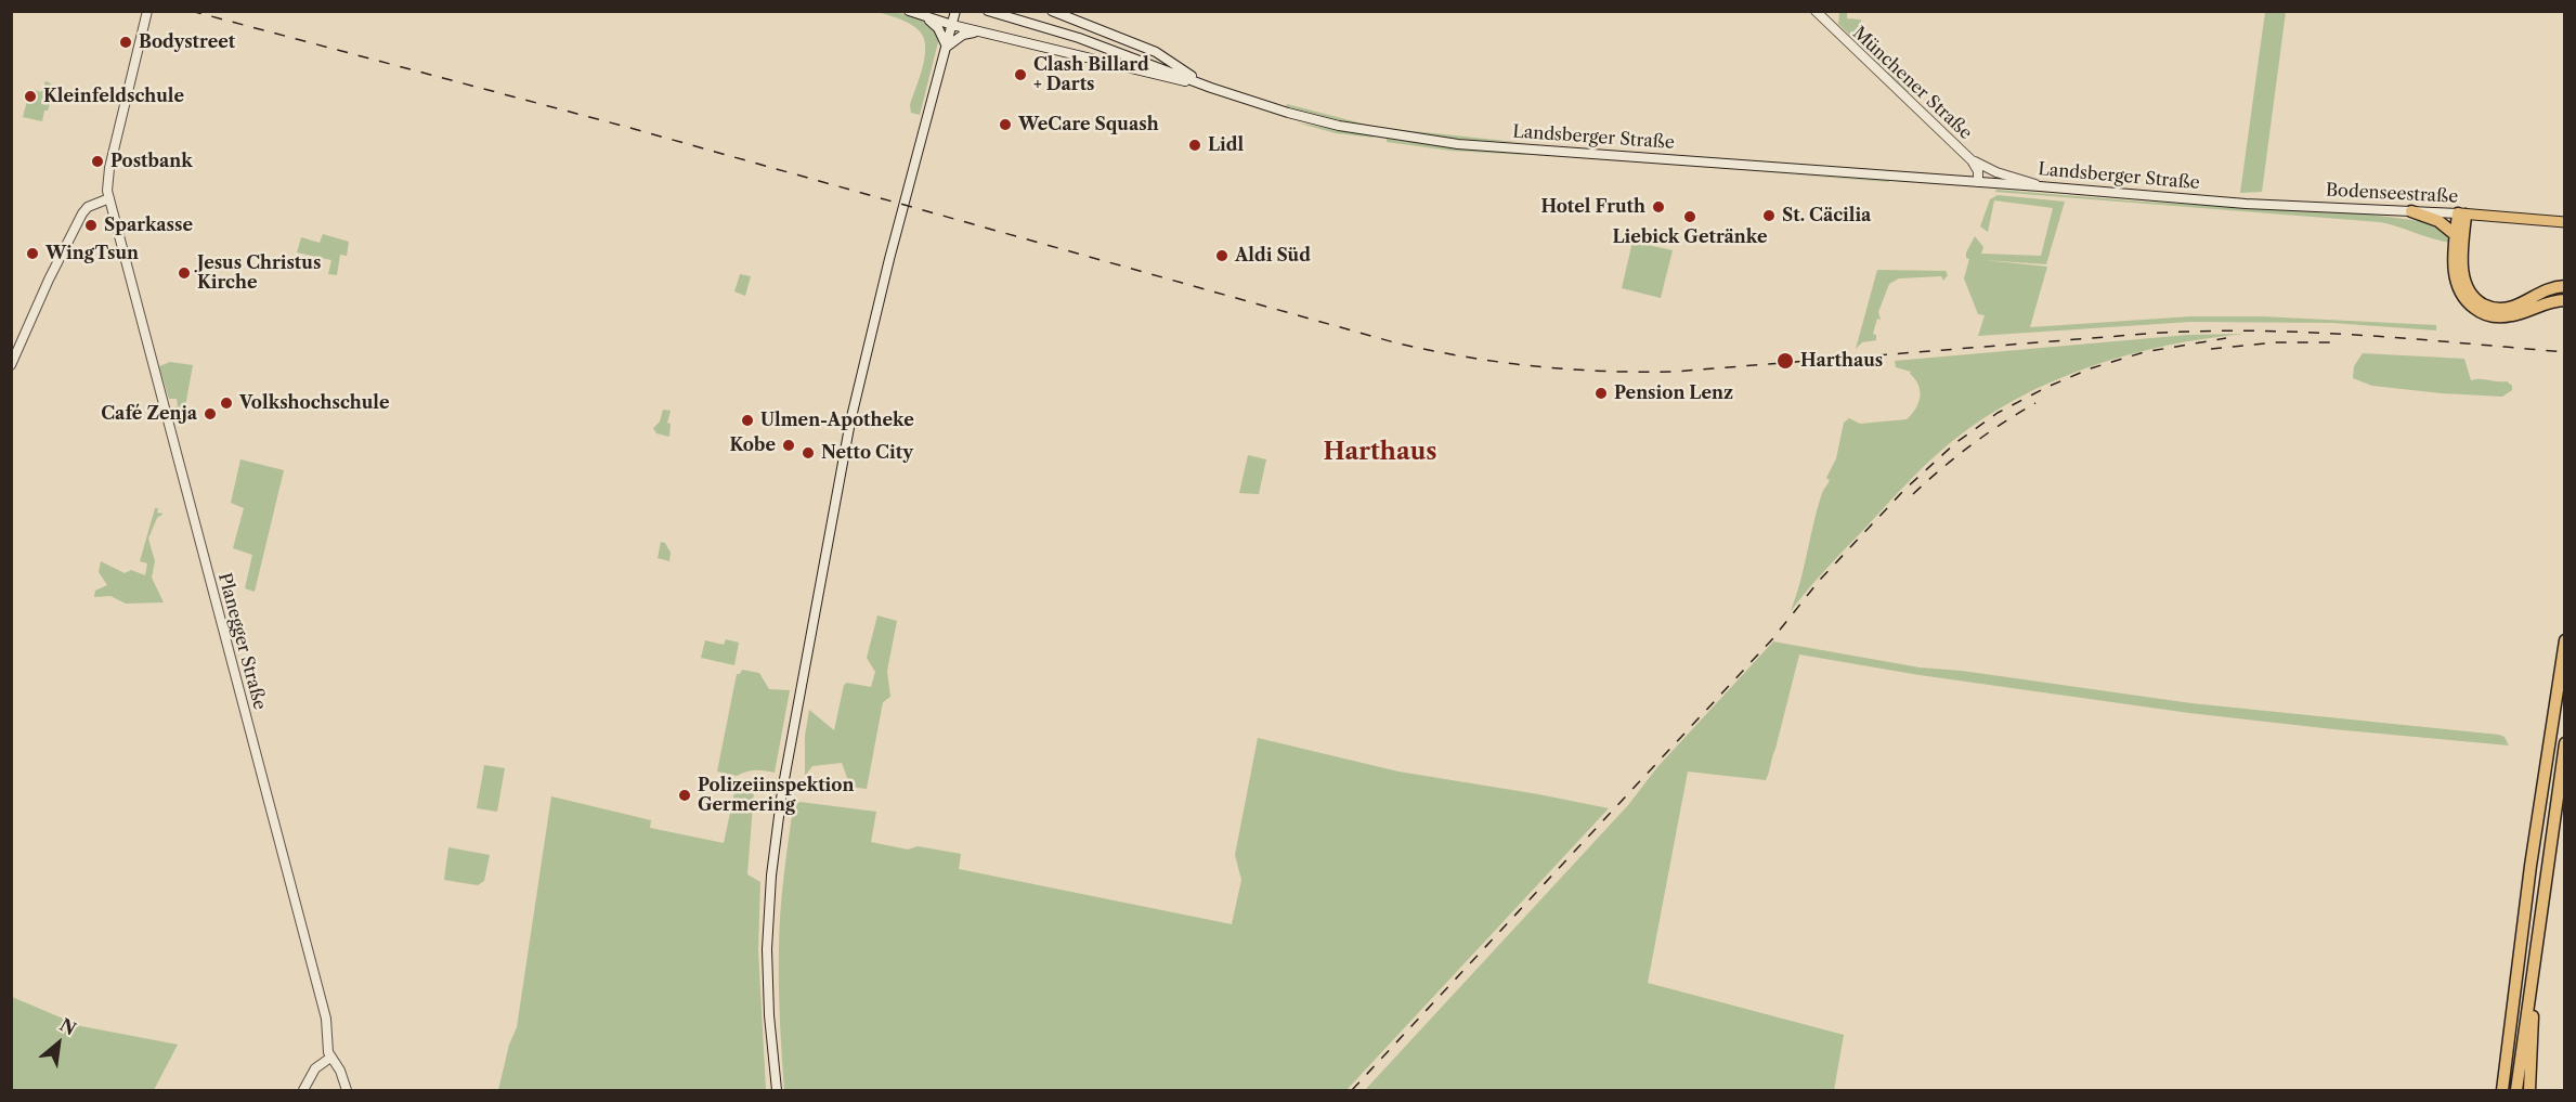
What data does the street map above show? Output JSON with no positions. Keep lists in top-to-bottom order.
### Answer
{
  "streets": {
    "main road": ["Landsberger Straße", "Bodenseestraße"],
    "street": ["Münchener Straße", "Planegger Straße"]
  },
  "crossings": [
    ["Münchener Straße", "Landsberger Straße"],
    ["Landsberger Straße", "Bodenseestraße"]
  ],
  "districts": ["Harthaus"],
  "places": [
    "Bodystreet",
    "Clash Billard + Darts",
    "Kleinfeldschule",
    "WeCare Squash",
    "Lidl",
    "Postbank",
    "Hotel Fruth",
    "St. Cäcilia",
    "Liebick Getränke",
    "Sparkasse",
    "WingTsun",
    "Aldi Süd",
    "Jesus Christus Kirche",
    "Harthaus",
    "Pension Lenz",
    "Volkshochschule",
    "Café Zenja",
    "Ulmen-Apotheke",
    "Kobe",
    "Netto City",
    "Polizeiinspektion Germering"
  ],
  "north": "top right"
}
